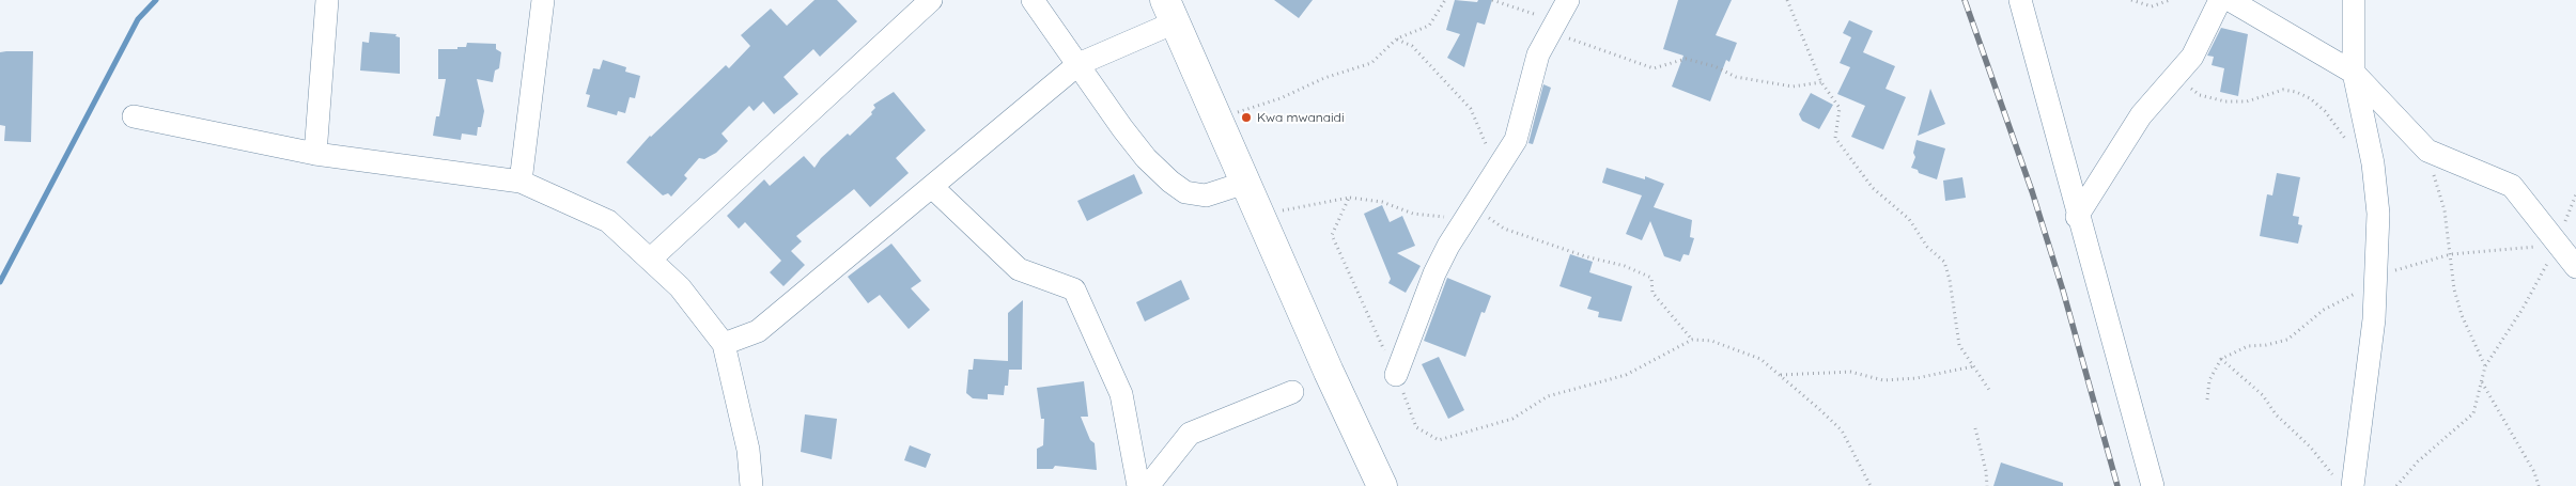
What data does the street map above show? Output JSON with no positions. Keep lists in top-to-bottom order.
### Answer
{
  "places": ["Kwa mwanaidi"]
}
